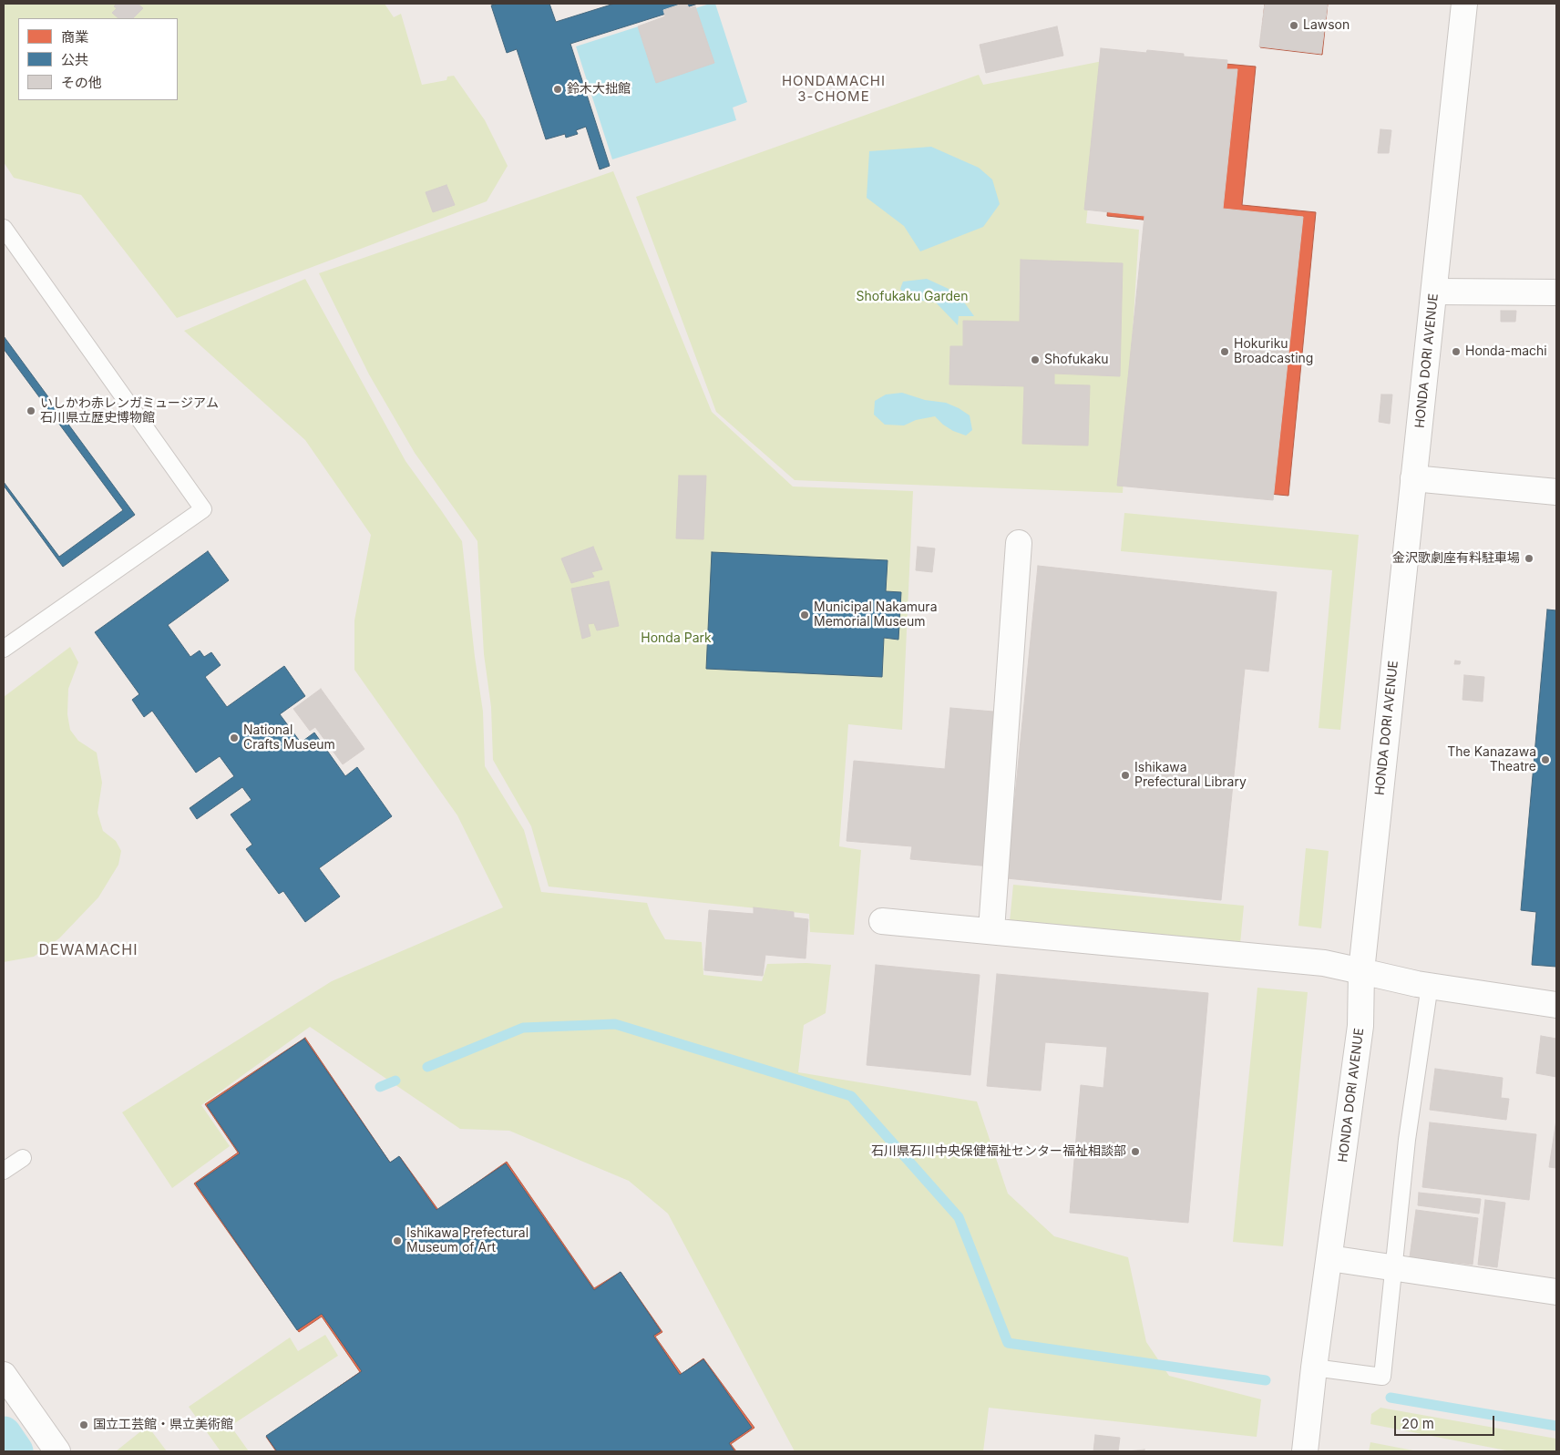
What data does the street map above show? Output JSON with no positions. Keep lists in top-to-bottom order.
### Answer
{
  "streets": {
    "street": ["HONDA DORI AVENUE"]
  },
  "districts": ["HONDAMACHI 3-CHOME", "DEWAMACHI"],
  "parks": ["Shofukaku Garden", "Honda Park"],
  "places": [
    "Lawson",
    "鈴木大拙館",
    "Hokuriku Broadcasting",
    "Honda-machi",
    "Shofukaku",
    "いしかわ赤レンガミュージアム 石川県立歴史博物館",
    "金沢歌劇座有料駐車場",
    "Municipal Nakamura Memorial Museum",
    "National Crafts Museum",
    "The Kanazawa Theatre",
    "Ishikawa Prefectural Library",
    "石川県石川中央保健福祉センター福祉相談部",
    "Ishikawa Prefectural Museum of Art",
    "国立工芸館・県立美術館"
  ],
  "legend": ["商業", "公共", "その他"],
  "scale_bar": "20 m"
}
